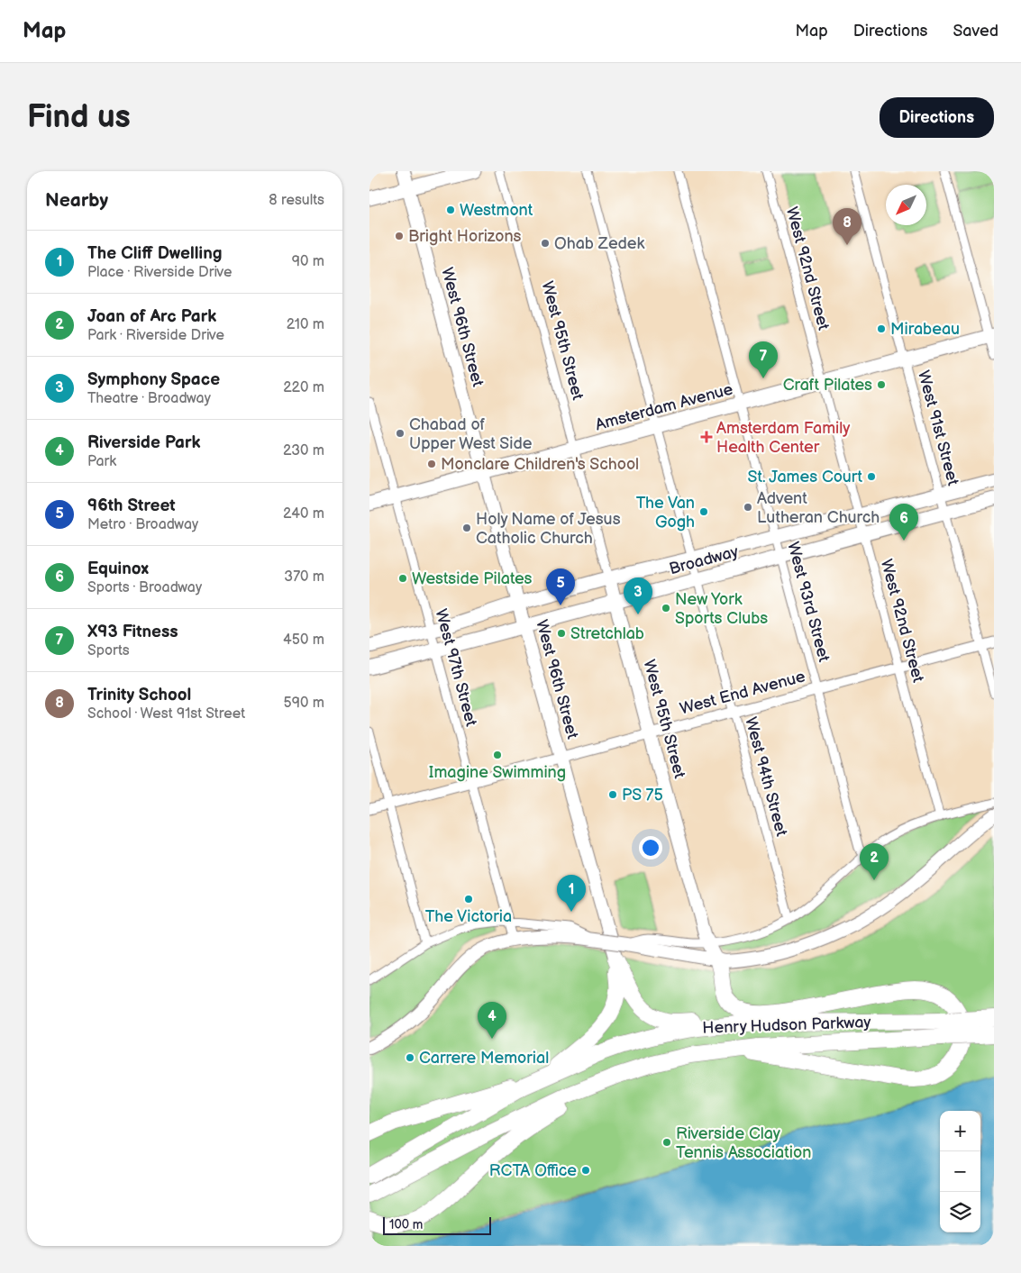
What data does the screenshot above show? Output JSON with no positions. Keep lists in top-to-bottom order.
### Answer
{
  "streets": {
    "highway": ["Henry Hudson Parkway"],
    "main road": [
      "West 96th Street",
      "West 95th Street",
      "Amsterdam Avenue",
      "Broadway"
    ],
    "street": [
      "West 92nd Street",
      "West 91st Street",
      "West 93rd Street",
      "West 97th Street",
      "West End Avenue",
      "West 94th Street"
    ]
  },
  "crossings": [
    ["West 92nd Street", "Amsterdam Avenue"],
    ["West 92nd Street", "Broadway"],
    ["West 92nd Street", "West End Avenue"],
    ["West 96th Street", "Amsterdam Avenue"],
    ["West 96th Street", "Broadway"],
    ["West 96th Street", "West End Avenue"],
    ["West 95th Street", "Amsterdam Avenue"],
    ["West 95th Street", "Broadway"],
    ["West 95th Street", "West End Avenue"],
    ["Amsterdam Avenue", "West 91st Street"],
    ["Amsterdam Avenue", "West 93rd Street"],
    ["Amsterdam Avenue", "West 97th Street"],
    ["Amsterdam Avenue", "West 94th Street"],
    ["West 91st Street", "Broadway"],
    ["West 91st Street", "West End Avenue"],
    ["Broadway", "West 93rd Street"],
    ["Broadway", "West 97th Street"],
    ["Broadway", "West 94th Street"],
    ["West 93rd Street", "West End Avenue"],
    ["West 97th Street", "West End Avenue"],
    ["West End Avenue", "West 94th Street"]
  ],
  "places": {
    "other": [
      "Westmont",
      "Bright Horizons",
      "Ohab Zedek",
      "Mirabeau",
      "Craft Pilates",
      "Chabad of Upper West Side",
      "Monclare Children's School",
      "St. James Court",
      "Advent Lutheran Church",
      "The Van Gogh",
      "Holy Name of Jesus Catholic Church",
      "Westside Pilates",
      "New York Sports Clubs",
      "Stretchlab",
      "Imagine Swimming",
      "PS 75",
      "The Victoria",
      "Carrere Memorial",
      "Riverside Clay Tennis Association",
      "RCTA Office"
    ],
    "health": ["Amsterdam Family Health Center"]
  },
  "scale_bar": "100 m",
  "north": "bottom left",
  "page": {
    "header": "Map",
    "nav": ["Map", "Directions", "Saved"],
    "buttons": "Directions",
    "title": "Find us",
    "heading": ["Nearby", "8 results"],
    "pins": [
      "8",
      "7",
      "6",
      "5",
      "3",
      "2",
      "1",
      "4"
    ],
    "list": [
      {
        "mark": "1",
        "name": "The Cliff Dwelling",
        "note": "Place · Riverside Drive",
        "value": "90 m"
      },
      {
        "mark": "2",
        "name": "Joan of Arc Park",
        "note": "Park · Riverside Drive",
        "value": "210 m"
      },
      {
        "mark": "3",
        "name": "Symphony Space",
        "note": "Theatre · Broadway",
        "value": "220 m"
      },
      {
        "mark": "4",
        "name": "Riverside Park",
        "note": "Park",
        "value": "230 m"
      },
      {
        "mark": "5",
        "name": "96th Street",
        "note": "Metro · Broadway",
        "value": "240 m"
      },
      {
        "mark": "6",
        "name": "Equinox",
        "note": "Sports · Broadway",
        "value": "370 m"
      },
      {
        "mark": "7",
        "name": "X93 Fitness",
        "note": "Sports",
        "value": "450 m"
      },
      {
        "mark": "8",
        "name": "Trinity School",
        "note": "School · West 91st Street",
        "value": "590 m"
      }
    ],
    "map_buttons": ["+", "−"],
    "scale": "100 m"
  }
}
